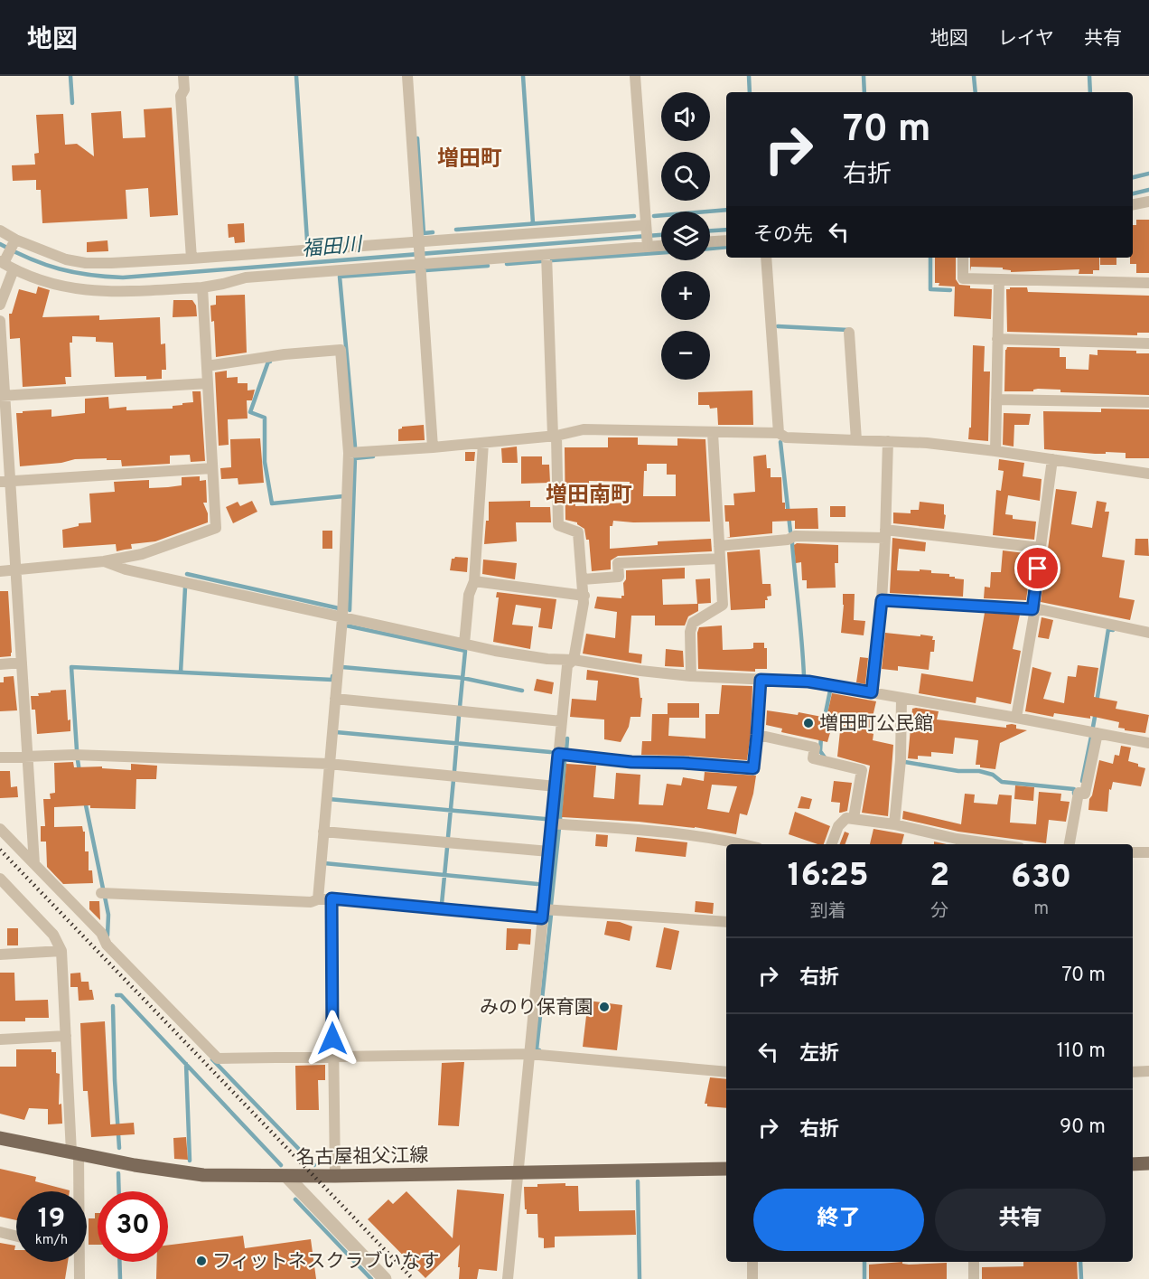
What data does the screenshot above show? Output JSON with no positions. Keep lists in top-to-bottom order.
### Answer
{
  "streets": {
    "main road": ["名古屋祖父江線"]
  },
  "districts": ["増田町", "増田南町"],
  "water": ["福田川"],
  "places": ["増田町公民館", "みのり保育園", "フィットネスクラブいなす"],
  "page": {
    "header": "地図",
    "nav": ["地図", "レイヤ", "共有"],
    "map_buttons": ["+", "−"],
    "turn": ["70 m", "右折"],
    "then": "その先",
    "eta": [
      "16:25",
      "到着",
      "2",
      "分",
      "630",
      "m"
    ],
    "list": [
      {
        "name": "右折",
        "value": "70 m"
      },
      {
        "name": "左折",
        "value": "110 m"
      },
      {
        "name": "右折",
        "value": "90 m"
      }
    ],
    "buttons": ["終了", "共有"],
    "speed": "19 km/h",
    "limit": "30"
  }
}
